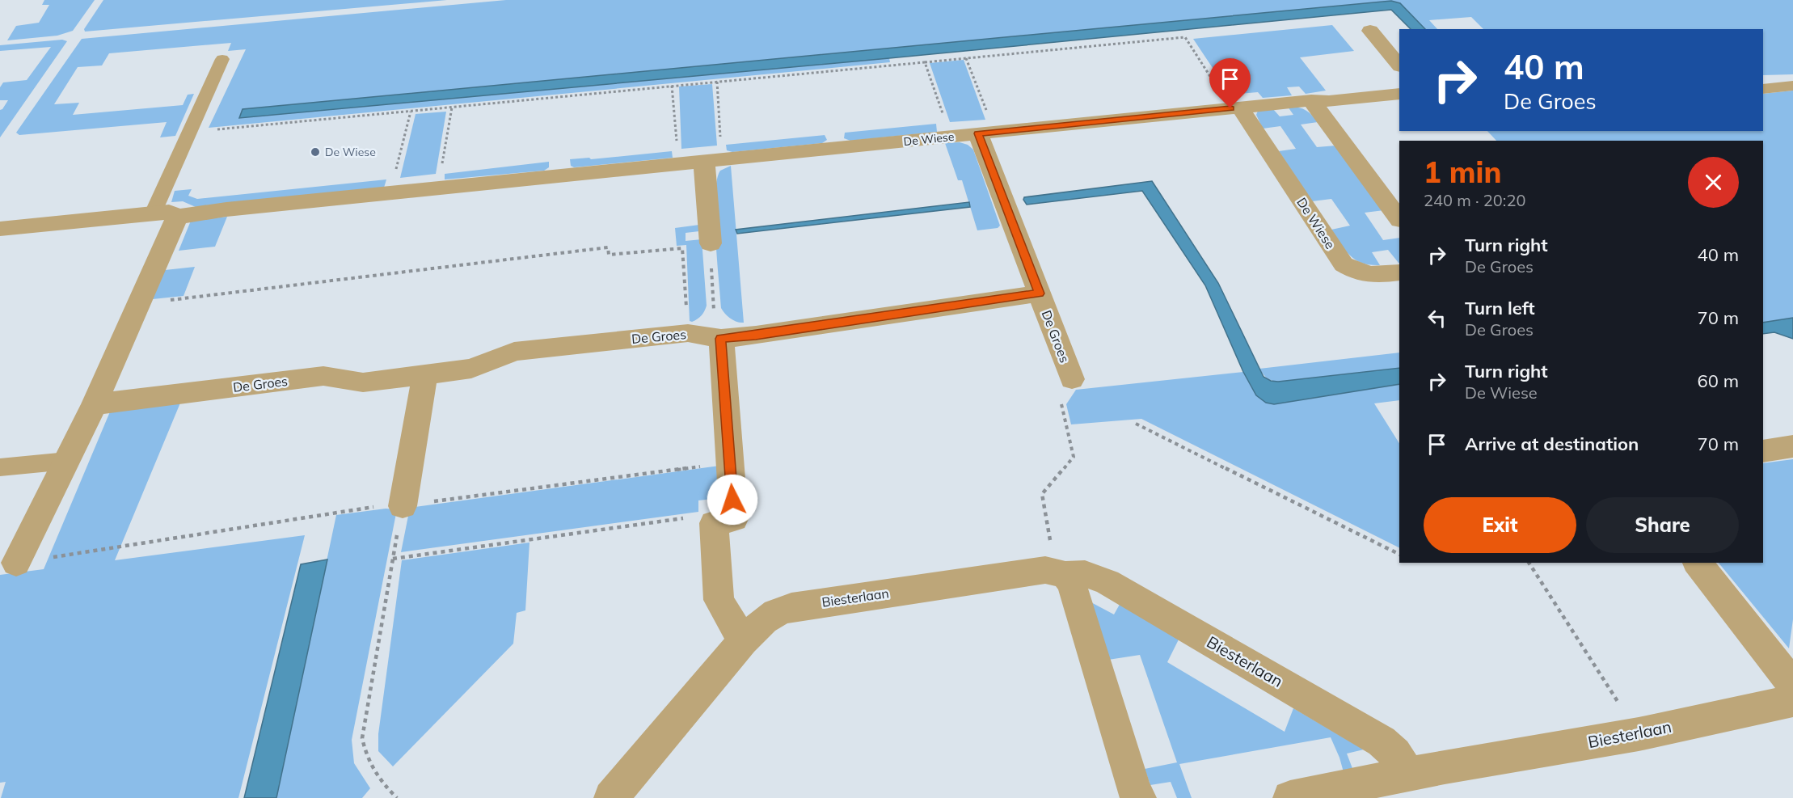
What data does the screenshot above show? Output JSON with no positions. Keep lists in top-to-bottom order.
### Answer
{
  "streets": {
    "street": ["De Wiese", "De Groes", "Biesterlaan"]
  },
  "crossings": [
    ["De Wiese", "De Groes"]
  ],
  "places": ["De Wiese"],
  "page": {
    "turn": ["40 m", "De Groes"],
    "heading": ["1 min", "240 m · 20:20"],
    "list": [
      {
        "name": "Turn right",
        "note": "De Groes",
        "value": "40 m"
      },
      {
        "name": "Turn left",
        "note": "De Groes",
        "value": "70 m"
      },
      {
        "name": "Turn right",
        "note": "De Wiese",
        "value": "60 m"
      },
      {
        "name": "Arrive at destination",
        "value": "70 m"
      }
    ],
    "buttons": ["Exit", "Share"]
  }
}
